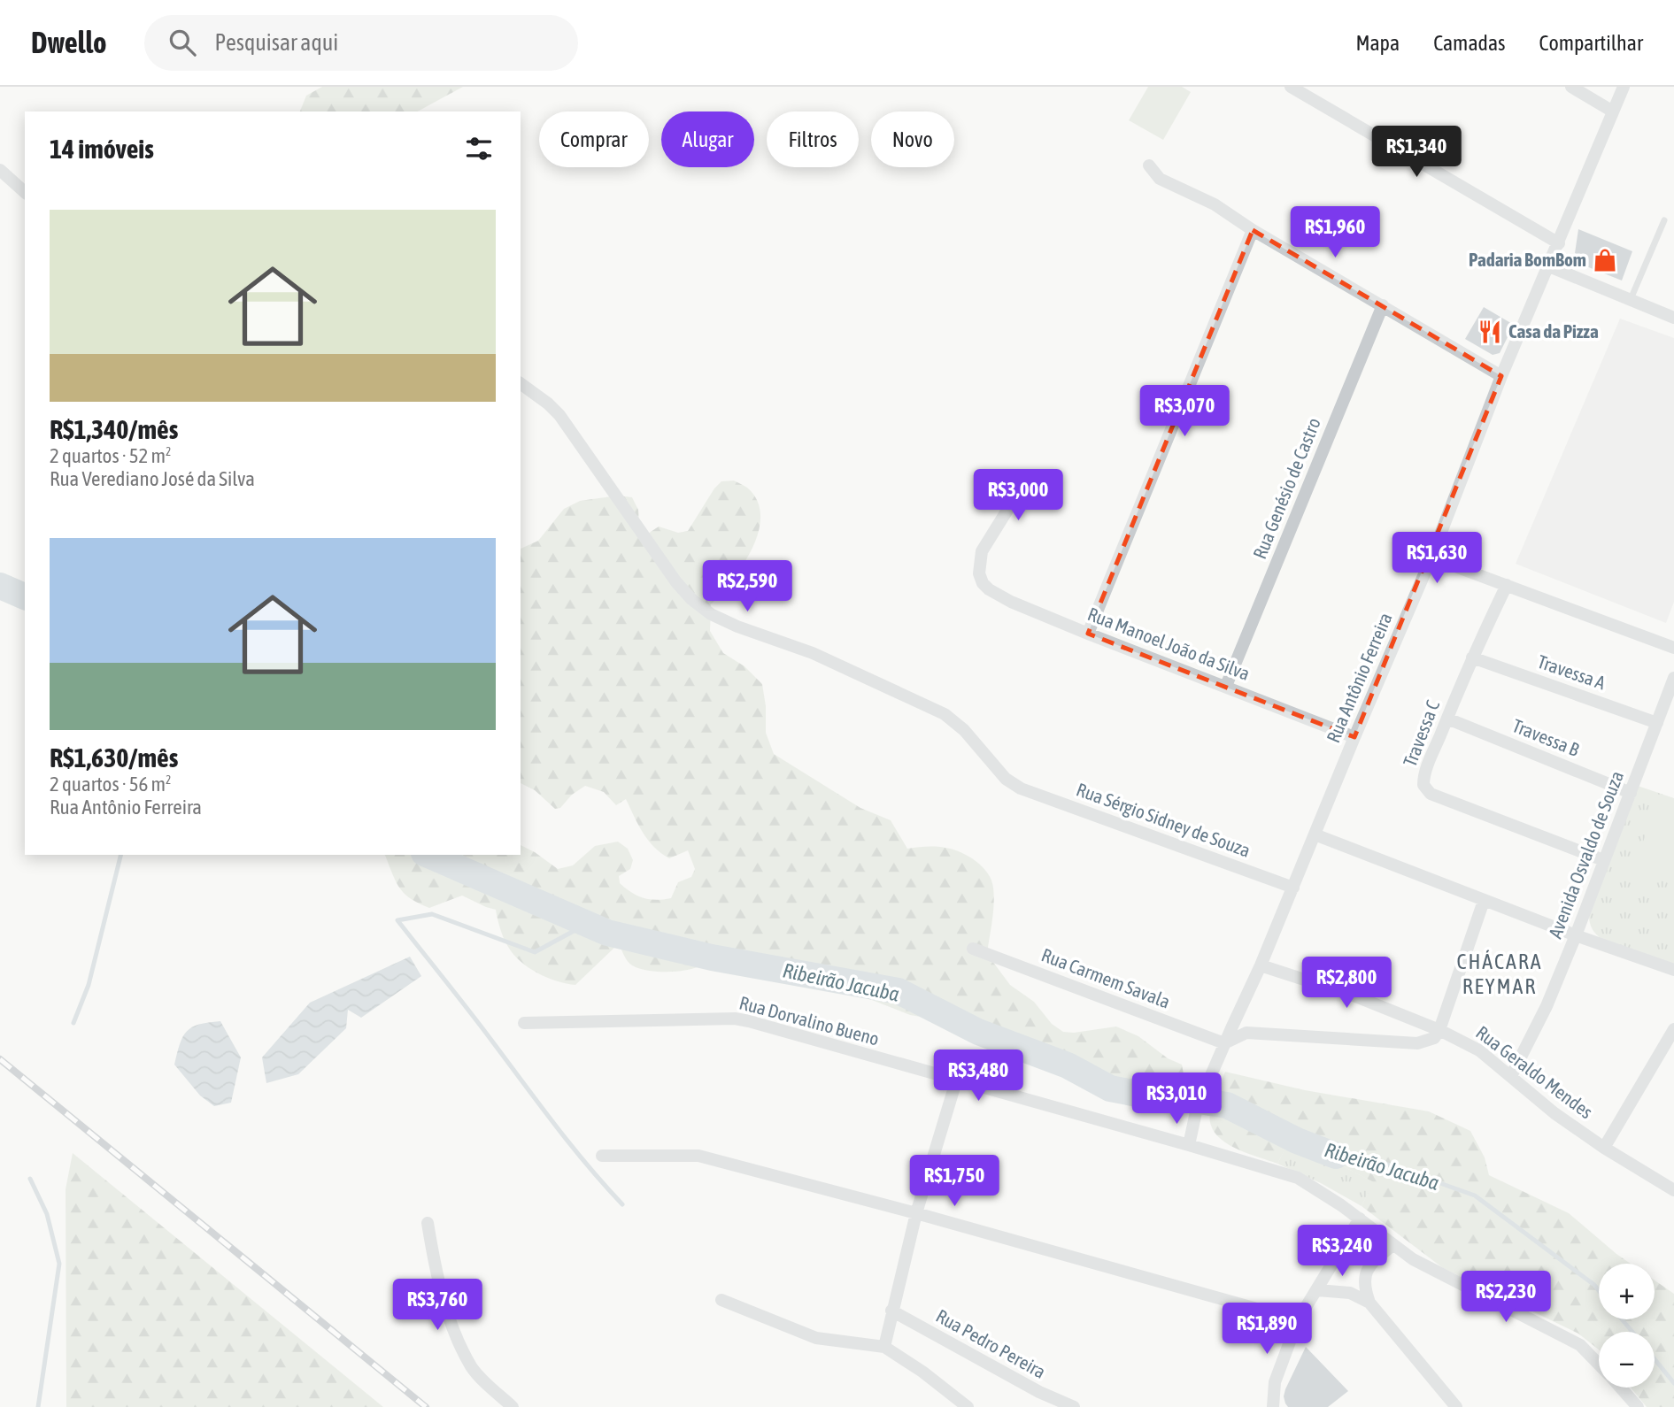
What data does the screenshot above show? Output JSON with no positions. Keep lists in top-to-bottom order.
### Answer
{
  "streets": {
    "street": [
      "Rua Genésio de Castro",
      "Rua Manoel João da Silva",
      "Travessa A",
      "Rua Antônio Ferreira",
      "Travessa C",
      "Travessa B",
      "Rua Sérgio Sidney de Souza",
      "Avenida Osvaldo de Souza",
      "Rua Carmem Savala",
      "Rua Dorvalino Bueno",
      "Rua Geraldo Mendes",
      "Rua Pedro Pereira"
    ]
  },
  "crossings": [
    ["Rua Genésio de Castro", "Rua Manoel João da Silva"],
    ["Rua Manoel João da Silva", "Rua Antônio Ferreira"],
    ["Travessa A", "Travessa C"],
    ["Travessa A", "Avenida Osvaldo de Souza"],
    ["Rua Antônio Ferreira", "Rua Sérgio Sidney de Souza"],
    ["Rua Antônio Ferreira", "Rua Carmem Savala"],
    ["Rua Antônio Ferreira", "Rua Dorvalino Bueno"],
    ["Rua Antônio Ferreira", "Rua Geraldo Mendes"],
    ["Travessa C", "Travessa B"],
    ["Travessa C", "Avenida Osvaldo de Souza"],
    ["Travessa B", "Avenida Osvaldo de Souza"],
    ["Avenida Osvaldo de Souza", "Rua Geraldo Mendes"]
  ],
  "districts": ["CHÁCARA REYMAR"],
  "water": ["Ribeirão Jacuba"],
  "places": {
    "shop": ["Padaria BomBom"],
    "restaurant": ["Casa da Pizza"]
  },
  "page": {
    "header": "Dwello",
    "search": "Pesquisar aqui",
    "nav": ["Mapa", "Camadas", "Compartilhar"],
    "chip": [
      "Comprar",
      "Alugar",
      "Filtros",
      "Novo"
    ],
    "heading": "14 imóveis",
    "price": [
      "R$1,340",
      "R$1,960",
      "R$3,070",
      "R$3,000",
      "R$1,630",
      "R$2,590",
      "R$2,800",
      "R$3,480",
      "R$3,010",
      "R$1,750",
      "R$3,240",
      "R$2,230",
      "R$3,760",
      "R$1,890"
    ],
    "list": [
      {
        "name": "R$1,340/mês",
        "note": "2 quartos · 52 m² · Rua Verediano José da Silva"
      },
      {
        "name": "R$1,630/mês",
        "note": "2 quartos · 56 m² · Rua Antônio Ferreira"
      }
    ],
    "map_buttons": ["+", "−"]
  }
}
